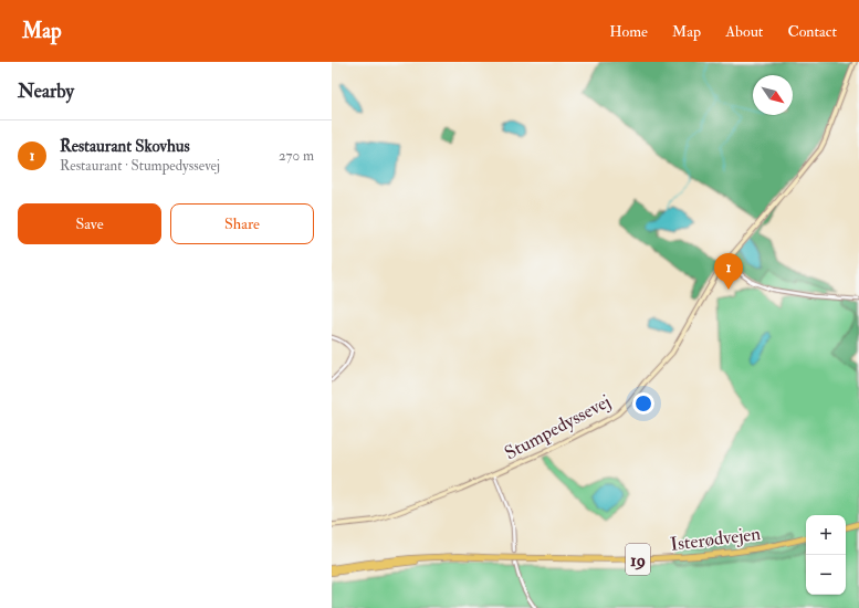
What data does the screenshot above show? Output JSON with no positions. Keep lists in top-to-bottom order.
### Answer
{
  "streets": {
    "highway": ["Isterødvejen", "19"],
    "street": ["Stumpedyssevej"]
  },
  "north": "bottom right",
  "page": {
    "header": "Map",
    "nav": [
      "Home",
      "Map",
      "About",
      "Contact"
    ],
    "heading": "Nearby",
    "list": [
      {
        "mark": "1",
        "name": "Restaurant Skovhus",
        "note": "Restaurant · Stumpedyssevej",
        "value": "270 m"
      }
    ],
    "buttons": ["Save", "Share"],
    "pins": "1",
    "map_buttons": ["+", "−"]
  }
}
